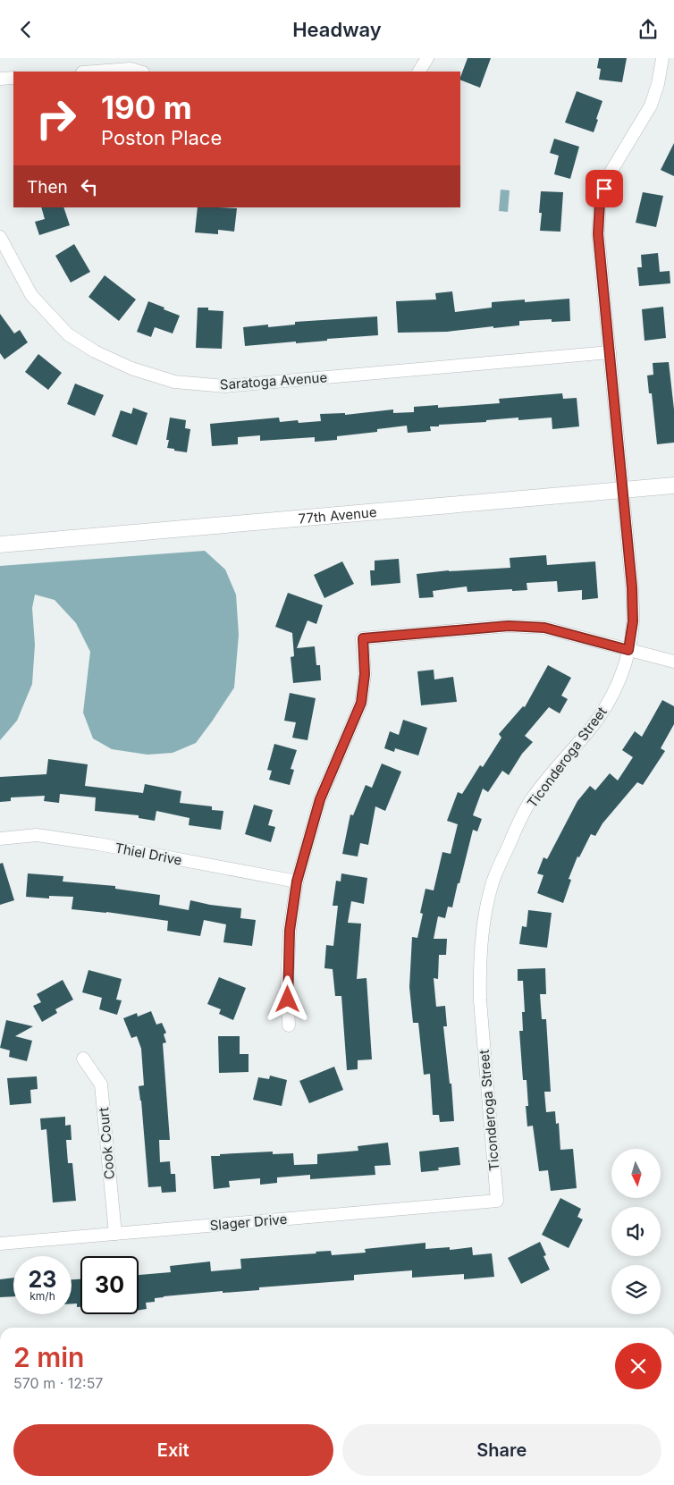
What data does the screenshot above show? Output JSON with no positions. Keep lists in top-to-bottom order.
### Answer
{
  "streets": {
    "street": [
      "Saratoga Avenue",
      "77th Avenue",
      "Ticonderoga Street",
      "Thiel Drive",
      "Cook Court",
      "Slager Drive"
    ]
  },
  "crossings": [
    ["Saratoga Avenue", "Ticonderoga Street"],
    ["77th Avenue", "Ticonderoga Street"],
    ["Ticonderoga Street", "Slager Drive"],
    ["Cook Court", "Slager Drive"]
  ],
  "north": "bottom",
  "page": {
    "header": "Headway",
    "turn": ["190 m", "Poston Place"],
    "then": "Then",
    "speed": "23 km/h",
    "limit": "30",
    "heading": ["2 min", "570 m · 12:57"],
    "buttons": ["Exit", "Share"]
  }
}
